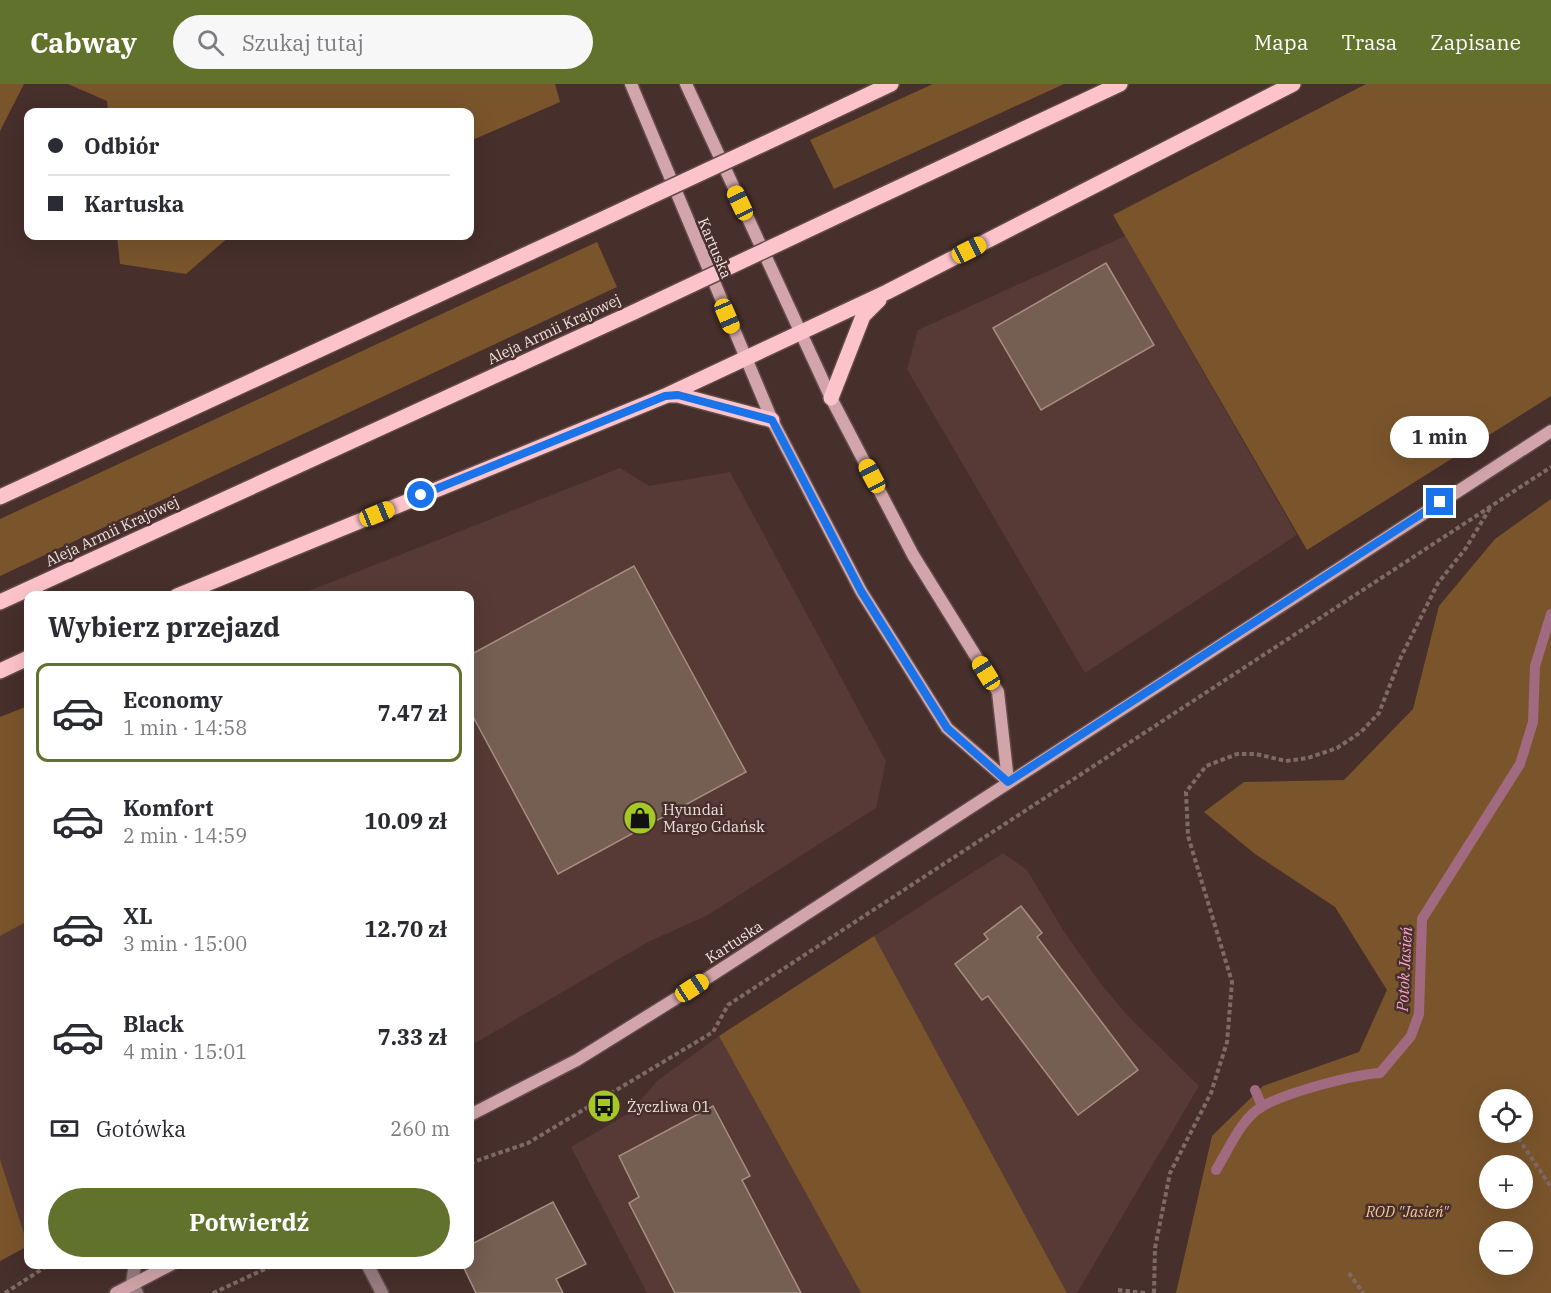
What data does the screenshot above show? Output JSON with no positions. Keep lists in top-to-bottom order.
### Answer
{
  "streets": {
    "main road": ["Aleja Armii Krajowej"],
    "street": ["Kartuska"]
  },
  "water": ["Potok Jasień"],
  "parks": ["ROD \"Jasień\""],
  "places": {
    "shop": ["Hyundai Margo Gdańsk"],
    "bus stop": ["Życzliwa 01"]
  },
  "page": {
    "header": "Cabway",
    "search": "Szukaj tutaj",
    "nav": ["Mapa", "Trasa", "Zapisane"],
    "banner": ["Odbiór", "Kartuska"],
    "bubble": "1 min",
    "heading": "Wybierz przejazd",
    "list": [
      {
        "name": "Economy",
        "note": "1 min · 14:58",
        "value": "7.47 zł"
      },
      {
        "name": "Komfort",
        "note": "2 min · 14:59",
        "value": "10.09 zł"
      },
      {
        "name": "XL",
        "note": "3 min · 15:00",
        "value": "12.70 zł"
      },
      {
        "name": "Black",
        "note": "4 min · 15:01",
        "value": "7.33 zł"
      }
    ],
    "map_buttons": ["+", "−"],
    "pay": ["Gotówka", "260 m"],
    "buttons": "Potwierdź"
  }
}
